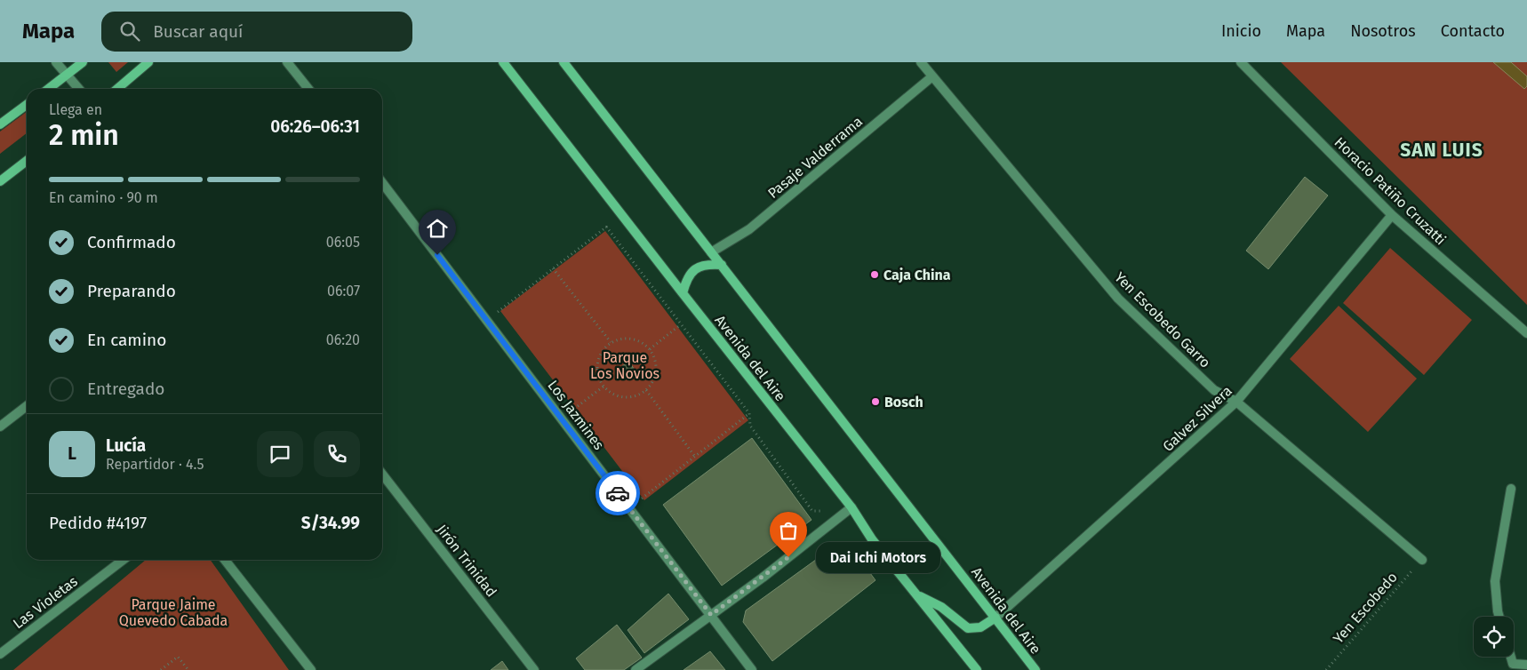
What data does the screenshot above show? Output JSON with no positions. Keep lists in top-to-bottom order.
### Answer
{
  "streets": {
    "main road": ["Avenida del Aire"],
    "street": [
      "Pasaje Valderrama",
      "Horacio Patiño Cruzatti",
      "Yen Escobedo Garro",
      "Los Jazmines",
      "Galvez Silvera",
      "Jirón Trinidad",
      "Las Violetas"
    ],
    "path": ["Yen Escobedo"]
  },
  "crossings": [
    ["Pasaje Valderrama", "Yen Escobedo Garro"],
    ["Pasaje Valderrama", "Avenida del Aire"],
    ["Horacio Patiño Cruzatti", "Galvez Silvera"],
    ["Yen Escobedo Garro", "Galvez Silvera"],
    ["Yen Escobedo Garro", "Yen Escobedo"],
    ["Avenida del Aire", "Galvez Silvera"]
  ],
  "districts": ["SAN LUIS"],
  "parks": ["Parque Los Novios", "Parque Jaime Quevedo Cabada"],
  "places": ["Caja China", "Bosch", "Dai Ichi Motors"],
  "page": {
    "header": "Mapa",
    "search": "Buscar aquí",
    "nav": [
      "Inicio",
      "Mapa",
      "Nosotros",
      "Contacto"
    ],
    "heading": ["2 min", "Llega en", "06:26–06:31"],
    "panel": [
      "Lucía",
      "Repartidor · 4.5",
      "Pedido #4197",
      "S/34.99"
    ],
    "bar": "En camino · 90 m",
    "list": [
      ["Confirmado", "06:05"],
      ["Preparando", "06:07"],
      ["En camino", "06:20"],
      "Entregado"
    ],
    "round": "L",
    "bubble": "Dai Ichi Motors"
  }
}
